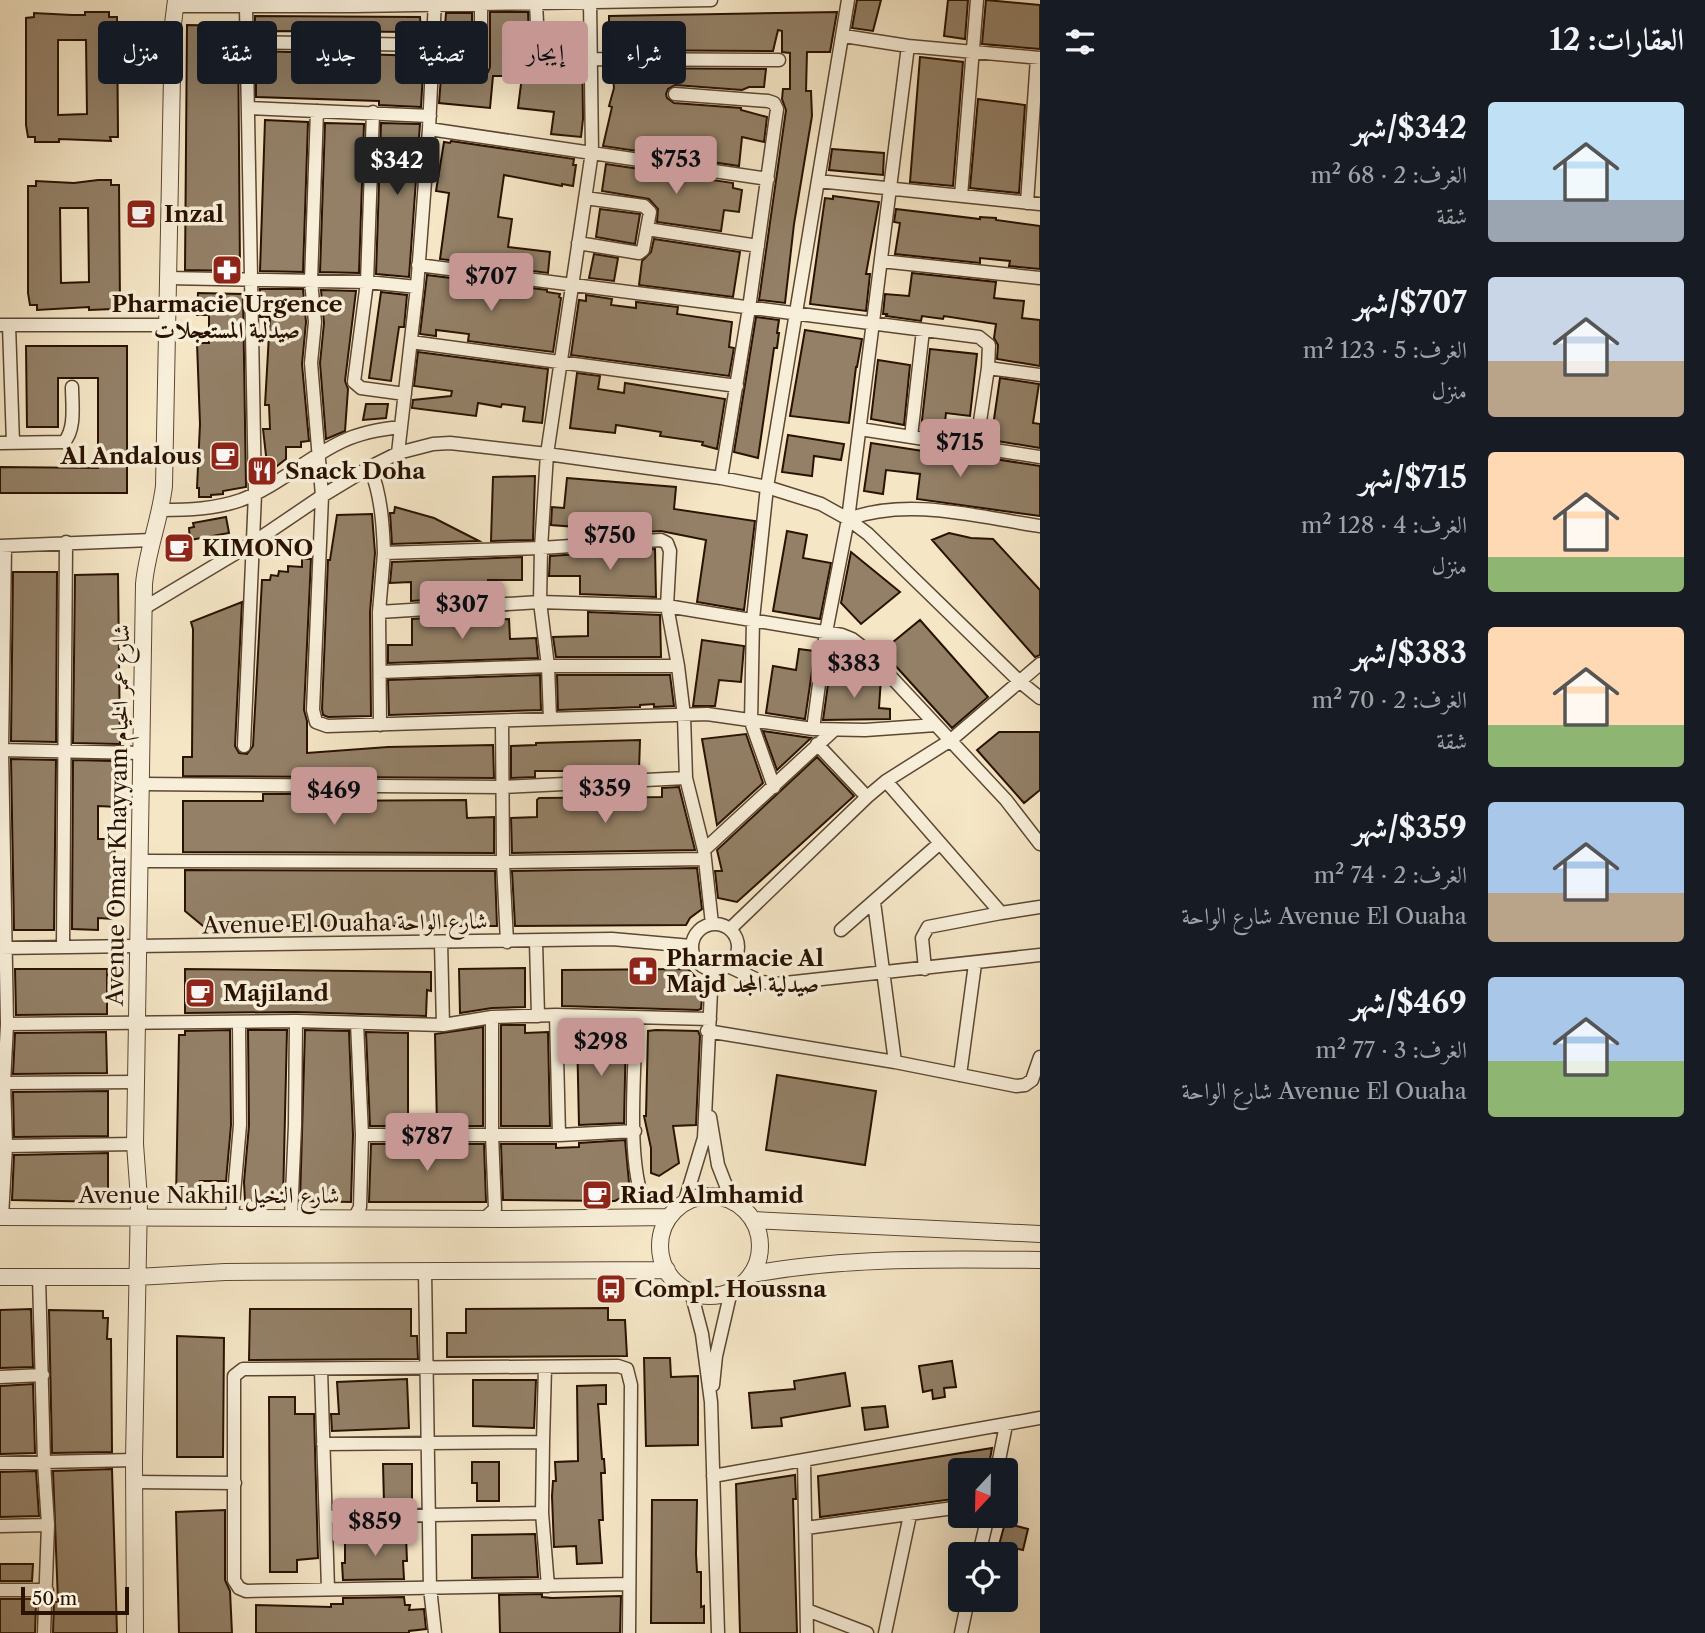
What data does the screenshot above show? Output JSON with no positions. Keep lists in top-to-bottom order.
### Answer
{
  "streets": {
    "street": ["Avenue Omar Khayyam شارع عمر الخيام", "Avenue El Ouaha شارع الواحة", "Avenue Nakhil شارع النخيل"]
  },
  "crossings": [
    ["Avenue Omar Khayyam شارع عمر الخيام", "Avenue El Ouaha شارع الواحة"],
    ["Avenue Omar Khayyam شارع عمر الخيام", "Avenue Nakhil شارع النخيل"]
  ],
  "places": {
    "cafe": [
      "Inzal",
      "Al Andalous",
      "KIMONO",
      "Majiland",
      "Riad Almhamid"
    ],
    "pharmacy": ["Pharmacie Urgence صيدلية المستعجلات", "Pharmacie Al Majd صيدلية المجد"],
    "restaurant": ["Snack Doha"],
    "bus stop": ["Compl. Houssna"]
  },
  "scale_bar": "50 m",
  "north": "bottom",
  "page": {
    "heading": "العقارات: 12",
    "chip": [
      "شراء",
      "إيجار",
      "تصفية",
      "جديد",
      "شقة",
      "منزل"
    ],
    "list": [
      {
        "name": "$342/شهر",
        "note": "الغرف: 2 · 68 m² · شقة"
      },
      {
        "name": "$707/شهر",
        "note": "الغرف: 5 · 123 m² · منزل"
      },
      {
        "name": "$715/شهر",
        "note": "الغرف: 4 · 128 m² · منزل"
      },
      {
        "name": "$383/شهر",
        "note": "الغرف: 2 · 70 m² · شقة"
      },
      {
        "name": "$359/شهر",
        "note": "الغرف: 2 · 74 m² · Avenue El Ouaha شارع الواحة"
      },
      {
        "name": "$469/شهر",
        "note": "الغرف: 3 · 77 m² · Avenue El Ouaha شارع الواحة"
      }
    ],
    "price": [
      "$753",
      "$342",
      "$707",
      "$715",
      "$750",
      "$307",
      "$383",
      "$359",
      "$469",
      "$298",
      "$787",
      "$859"
    ],
    "scale": "50 m"
  }
}
